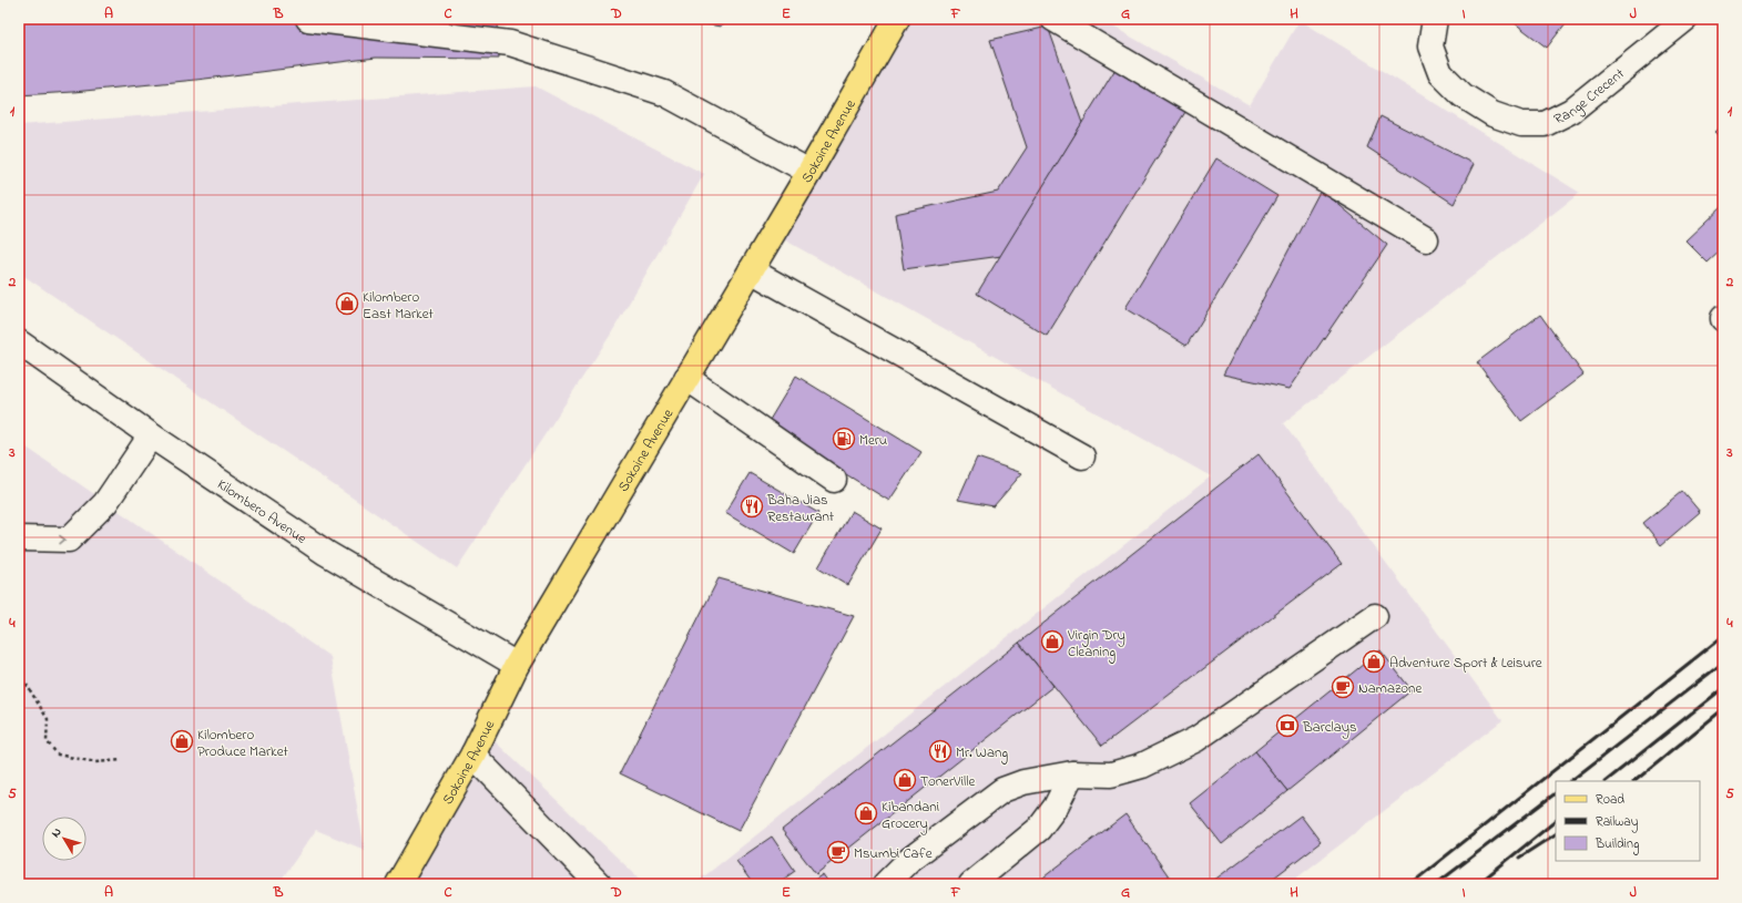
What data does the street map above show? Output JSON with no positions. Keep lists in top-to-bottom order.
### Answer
{
  "streets": {
    "main road": ["Sokoine Avenue"],
    "street": ["Range Crecent", "Kilombero Avenue"]
  },
  "crossings": [
    ["Sokoine Avenue", "Kilombero Avenue"]
  ],
  "places": {
    "shop": [
      "Kilombero East Market",
      "Virgin Dry Cleaning",
      "Adventure Sport & Leisure",
      "Kilombero Produce Market",
      "TonerVille",
      "Kibandani Grocery"
    ],
    "fuel station": ["Meru"],
    "restaurant": ["Baha Jias Restaurant", "Mr. Wang"],
    "cafe": ["Namazone", "Msumbi Cafe"],
    "bank": ["Barclays"]
  },
  "legend": ["Road", "Railway", "Building"],
  "north": "top left",
  "grid": {
    "columns": [
      "A",
      "B",
      "C",
      "D",
      "E",
      "F",
      "G",
      "H",
      "I",
      "J"
    ],
    "rows": [
      "1",
      "2",
      "3",
      "4",
      "5"
    ]
  }
}
